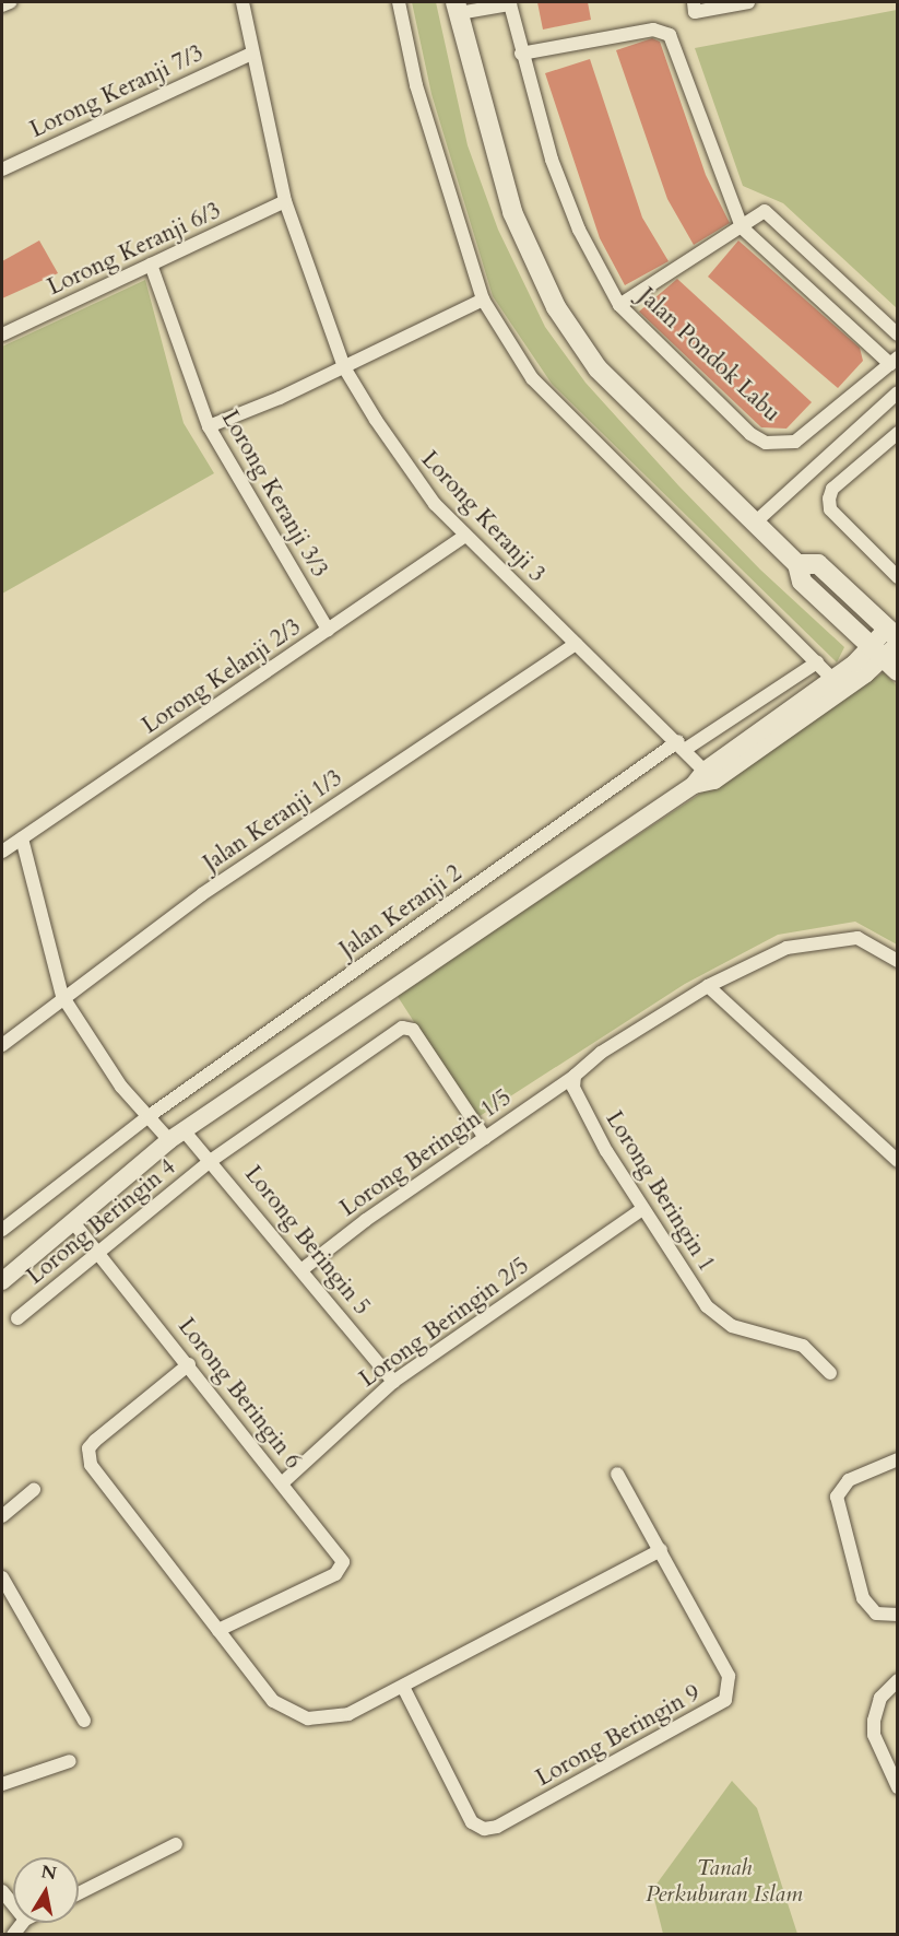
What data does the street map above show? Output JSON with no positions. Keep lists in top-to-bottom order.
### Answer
{
  "streets": {
    "street": [
      "Lorong Keranji 7/3",
      "Lorong Keranji 6/3",
      "Jalan Pondok Labu",
      "Lorong Keranji 3/3",
      "Lorong Keranji 3",
      "Lorong Kelanji 2/3",
      "Jalan Keranji 1/3",
      "Jalan Keranji 2",
      "Lorong Beringin 1/5",
      "Lorong Beringin 1",
      "Lorong Beringin 4",
      "Lorong Beringin 5",
      "Lorong Beringin 2/5",
      "Lorong Beringin 6",
      "Lorong Beringin 9"
    ]
  },
  "crossings": [
    ["Lorong Keranji 7/3", "Lorong Keranji 3"],
    ["Lorong Keranji 6/3", "Lorong Keranji 3/3"],
    ["Lorong Keranji 6/3", "Lorong Keranji 3"],
    ["Lorong Keranji 3/3", "Lorong Kelanji 2/3"],
    ["Lorong Keranji 3", "Lorong Kelanji 2/3"],
    ["Lorong Keranji 3", "Jalan Keranji 1/3"],
    ["Lorong Keranji 3", "Jalan Keranji 2"],
    ["Jalan Keranji 1/3", "Lorong Beringin 5"],
    ["Jalan Keranji 2", "Lorong Beringin 5"],
    ["Lorong Beringin 1/5", "Lorong Beringin 1"],
    ["Lorong Beringin 1/5", "Lorong Beringin 4"],
    ["Lorong Beringin 1/5", "Lorong Beringin 5"],
    ["Lorong Beringin 1", "Lorong Beringin 2/5"],
    ["Lorong Beringin 4", "Lorong Beringin 5"],
    ["Lorong Beringin 4", "Lorong Beringin 6"],
    ["Lorong Beringin 5", "Lorong Beringin 2/5"],
    ["Lorong Beringin 2/5", "Lorong Beringin 6"]
  ],
  "parks": ["Tanah Perkuburan Islam"],
  "north": "top"
}
